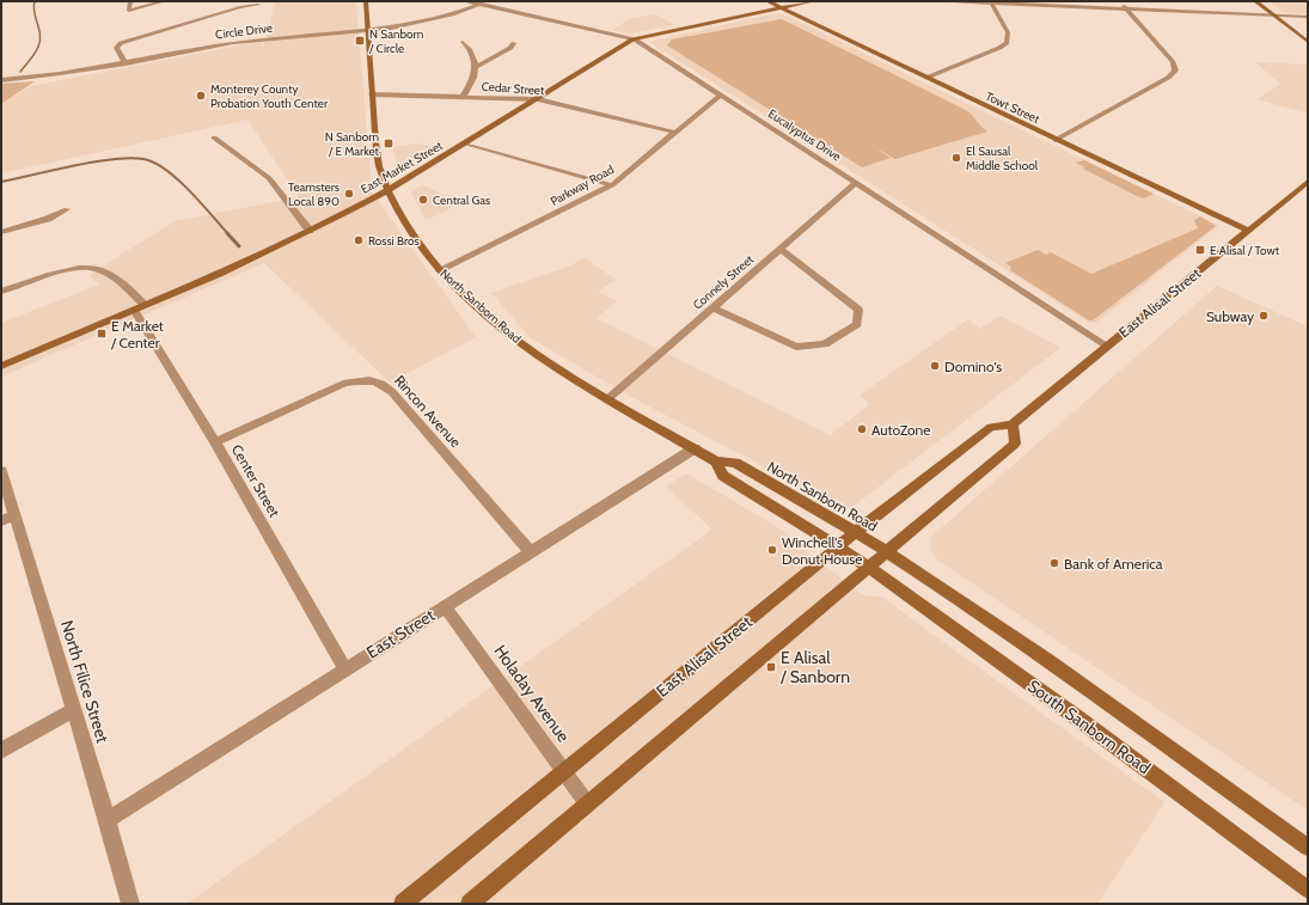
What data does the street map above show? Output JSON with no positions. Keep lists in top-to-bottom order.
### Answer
{
  "streets": {
    "main road": [
      "Towt Street",
      "East Market Street",
      "East Alisal Street",
      "North Sanborn Road",
      "South Sanborn Road"
    ],
    "street": [
      "Circle Drive",
      "Cedar Street",
      "Eucalyptus Drive",
      "Parkway Road",
      "Connely Street",
      "Rincon Avenue",
      "Center Street",
      "East Street",
      "North Filice Street",
      "Holaday Avenue"
    ]
  },
  "crossings": [
    ["Circle Drive", "Eucalyptus Drive"],
    ["Circle Drive", "North Sanborn Road"],
    ["Cedar Street", "East Market Street"],
    ["Cedar Street", "Parkway Road"],
    ["Cedar Street", "North Sanborn Road"],
    ["Towt Street", "East Market Street"],
    ["Towt Street", "East Alisal Street"],
    ["Eucalyptus Drive", "East Market Street"],
    ["Eucalyptus Drive", "Parkway Road"],
    ["Eucalyptus Drive", "Connely Street"],
    ["Eucalyptus Drive", "East Alisal Street"],
    ["East Market Street", "North Sanborn Road"],
    ["East Market Street", "Center Street"],
    ["Parkway Road", "North Sanborn Road"],
    ["Connely Street", "North Sanborn Road"],
    ["East Alisal Street", "North Sanborn Road"],
    ["East Alisal Street", "Holaday Avenue"],
    ["North Sanborn Road", "East Street"],
    ["North Sanborn Road", "South Sanborn Road"],
    ["Rincon Avenue", "Center Street"],
    ["Rincon Avenue", "East Street"],
    ["Center Street", "East Street"],
    ["East Street", "North Filice Street"],
    ["East Street", "Holaday Avenue"]
  ],
  "places": {
    "transit": [
      "N Sanborn / Circle",
      "N Sanborn / E Market",
      "E Alisal / Towt",
      "E Market / Center",
      "E Alisal / Sanborn"
    ],
    "other": [
      "Monterey County Probation Youth Center",
      "El Sausal Middle School",
      "Teamsters Local 890",
      "Central Gas",
      "Rossi Bros",
      "Subway",
      "Domino's",
      "AutoZone",
      "Winchell's Donut House",
      "Bank of America"
    ]
  }
}
